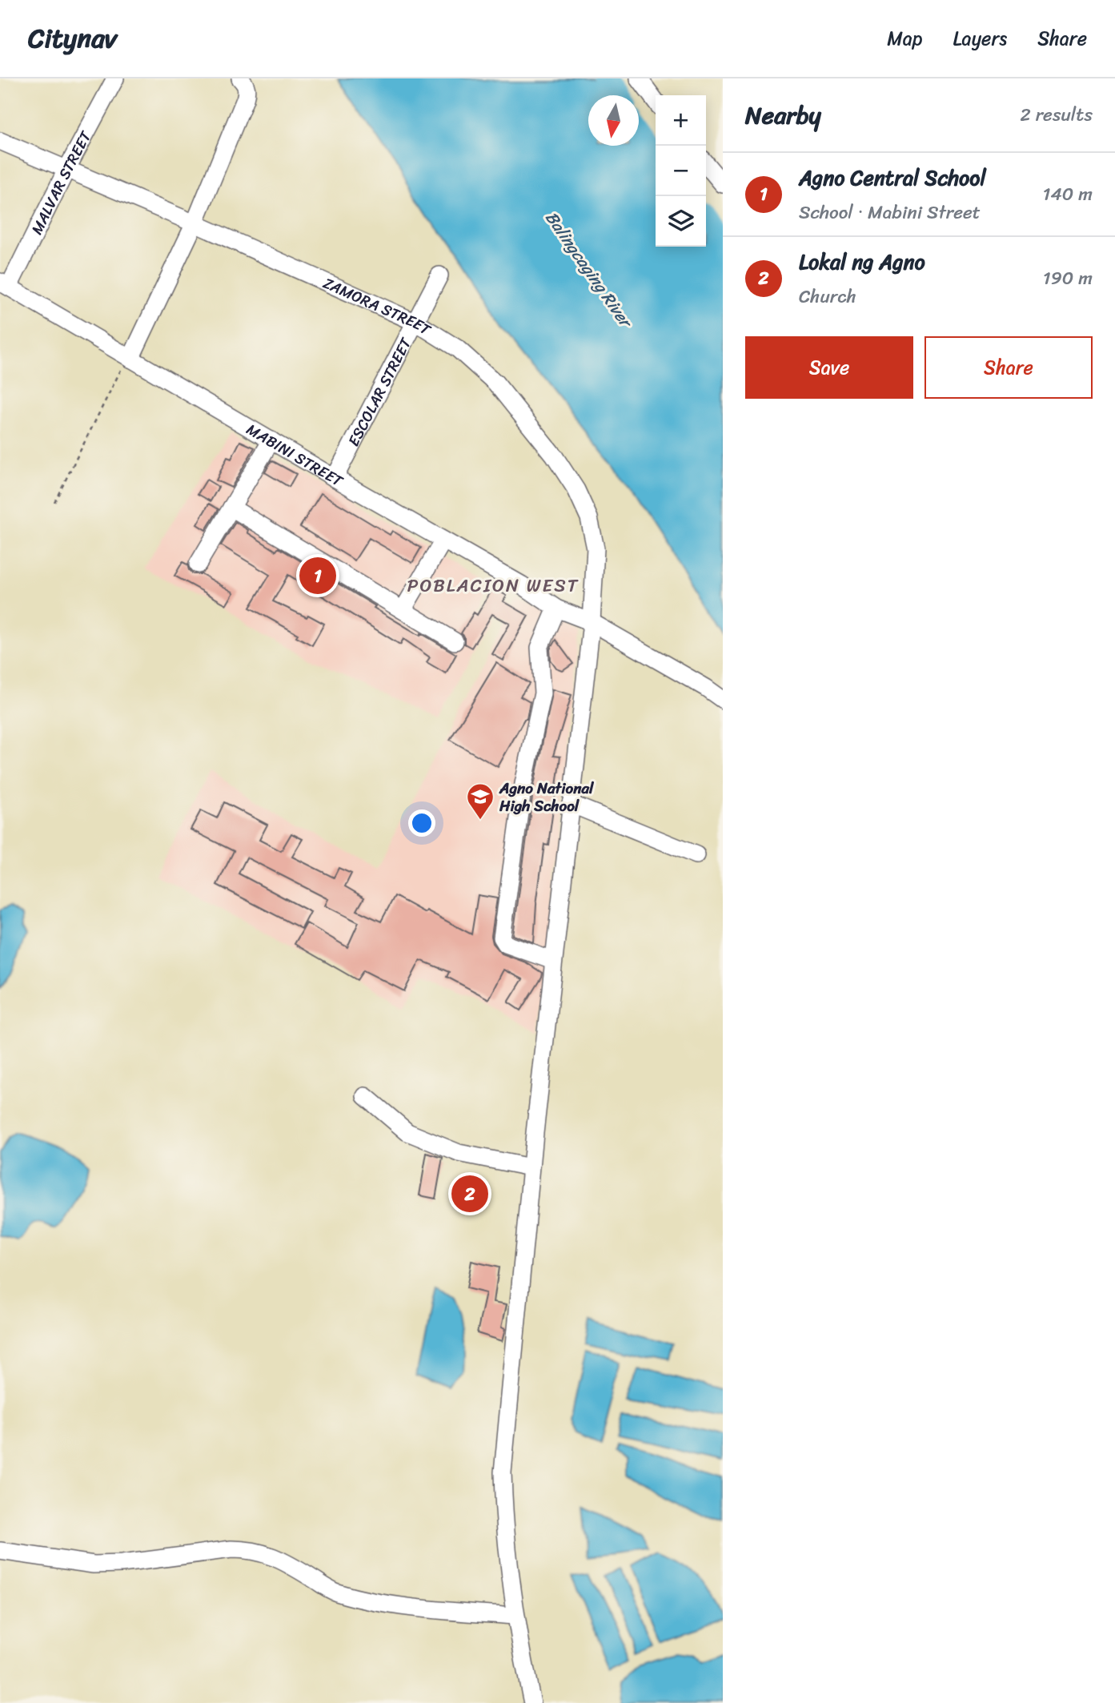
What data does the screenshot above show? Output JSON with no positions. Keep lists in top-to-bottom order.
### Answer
{
  "streets": {
    "street": [
      "MALVAR STREET",
      "ZAMORA STREET",
      "ESCOLAR STREET",
      "MABINI STREET"
    ]
  },
  "crossings": [
    ["MALVAR STREET", "ZAMORA STREET"],
    ["MALVAR STREET", "MABINI STREET"],
    ["ZAMORA STREET", "ESCOLAR STREET"],
    ["ZAMORA STREET", "MABINI STREET"],
    ["ESCOLAR STREET", "MABINI STREET"]
  ],
  "districts": ["POBLACION WEST"],
  "water": ["Balingcaging River"],
  "places": {
    "school or university": ["Agno National High School"]
  },
  "north": "bottom",
  "page": {
    "header": "Citynav",
    "nav": ["Map", "Layers", "Share"],
    "heading": ["Nearby", "2 results"],
    "map_buttons": ["+", "−"],
    "list": [
      {
        "mark": "1",
        "name": "Agno Central School",
        "note": "School · Mabini Street",
        "value": "140 m"
      },
      {
        "mark": "2",
        "name": "Lokal ng Agno",
        "note": "Church",
        "value": "190 m"
      }
    ],
    "buttons": ["Save", "Share"],
    "pins": ["1", "2"]
  }
}
